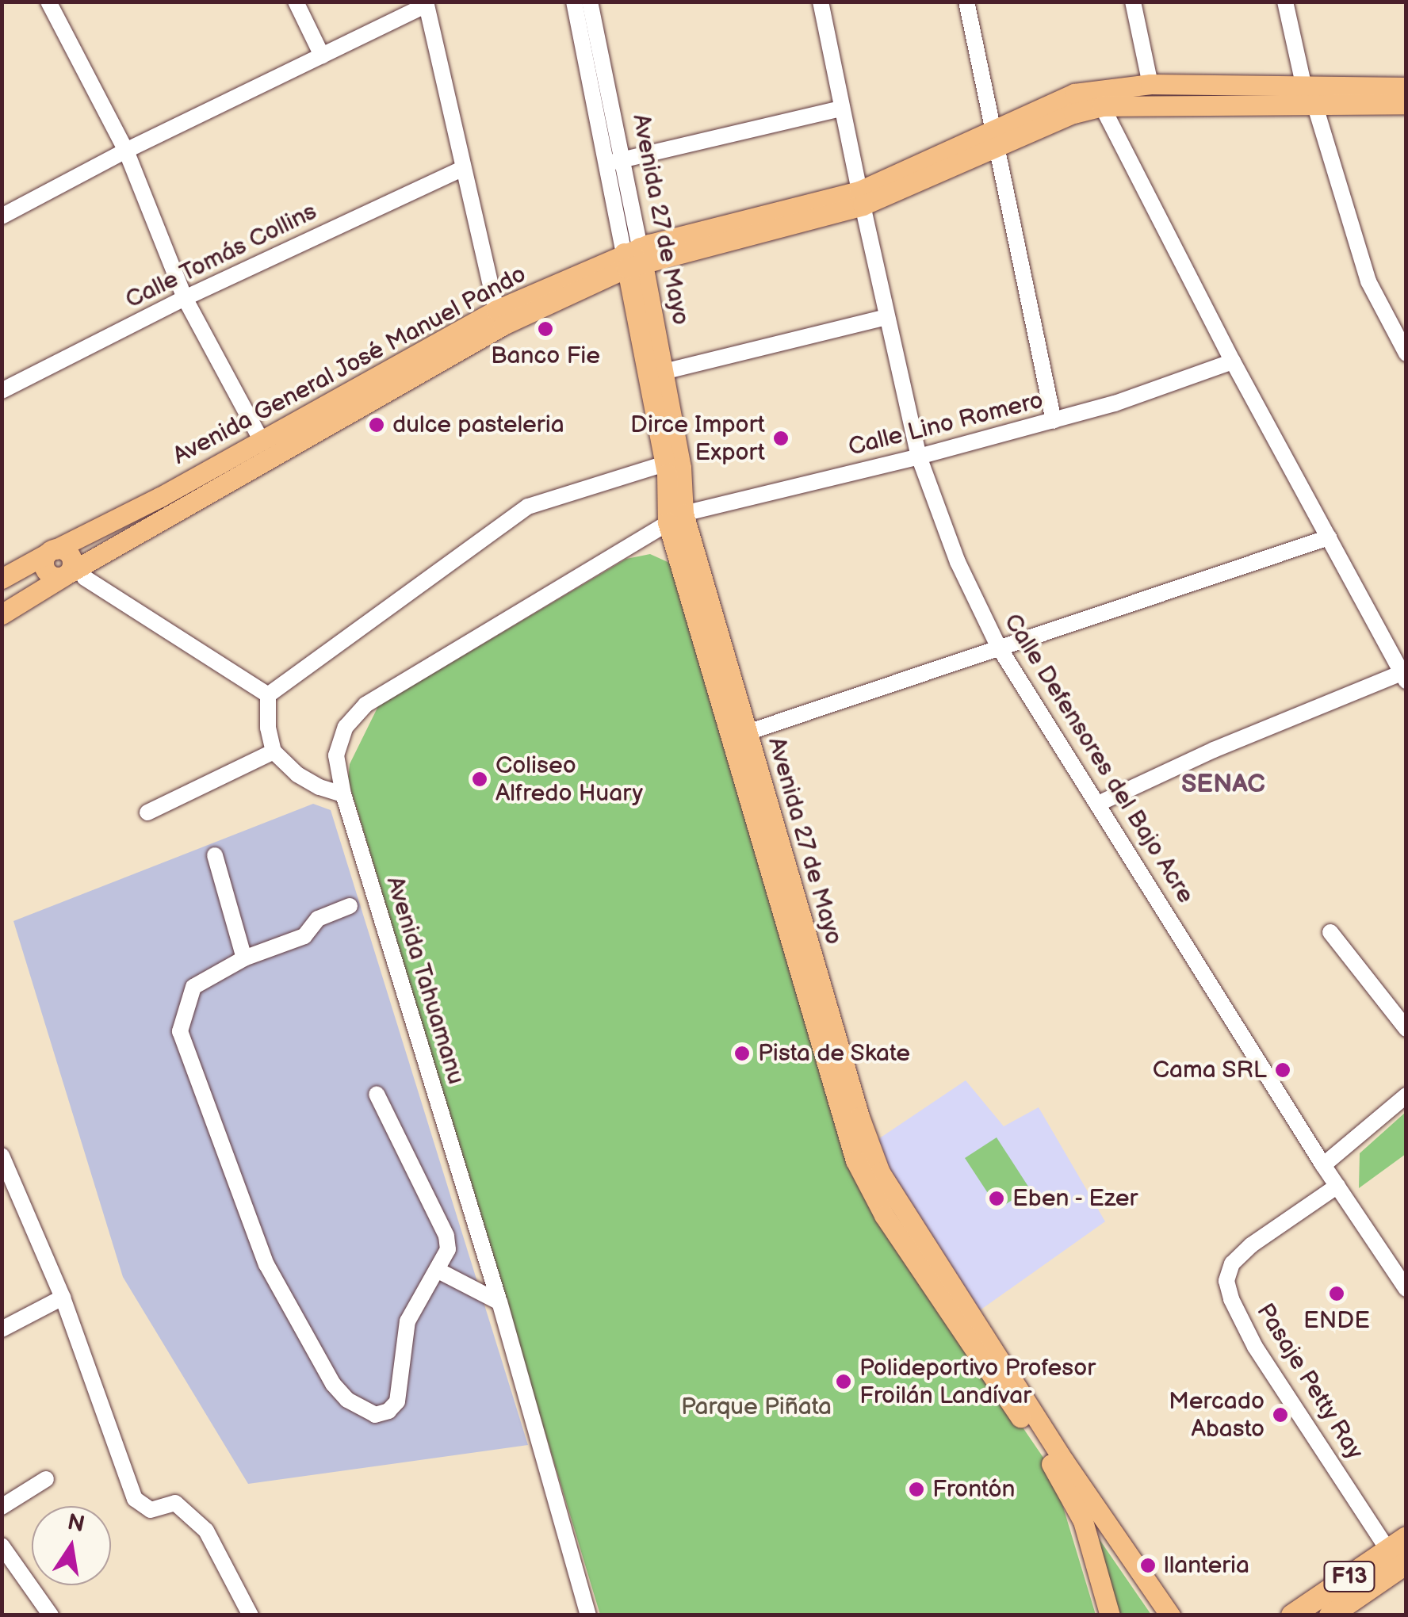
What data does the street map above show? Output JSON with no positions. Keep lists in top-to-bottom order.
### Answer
{
  "streets": {
    "highway": ["F13"],
    "main road": ["Avenida 27 de Mayo", "Avenida General José Manuel Pando"],
    "street": [
      "Calle Tomás Collins",
      "Calle Lino Romero",
      "Calle Defensores del Bajo Acre",
      "Avenida Tahuamanu",
      "Pasaje Petty Ray"
    ]
  },
  "crossings": [
    ["Avenida 27 de Mayo", "Avenida General José Manuel Pando"],
    ["Avenida 27 de Mayo", "Calle Lino Romero"],
    ["Avenida 27 de Mayo", "Avenida Tahuamanu"],
    ["Avenida General José Manuel Pando", "Calle Defensores del Bajo Acre"],
    ["Calle Lino Romero", "Calle Defensores del Bajo Acre"],
    ["Calle Lino Romero", "Avenida Tahuamanu"],
    ["Calle Defensores del Bajo Acre", "Pasaje Petty Ray"],
    ["Pasaje Petty Ray", "F13"]
  ],
  "districts": ["SENAC"],
  "parks": ["Parque Piñata"],
  "places": [
    "Banco Fie",
    "dulce pasteleria",
    "Dirce Import Export",
    "Coliseo Alfredo Huary",
    "Pista de Skate",
    "Cama SRL",
    "Eben - Ezer",
    "ENDE",
    "Polideportivo Profesor Froilán Landívar",
    "Mercado Abasto",
    "Frontón",
    "llanteria"
  ],
  "north": "top"
}
